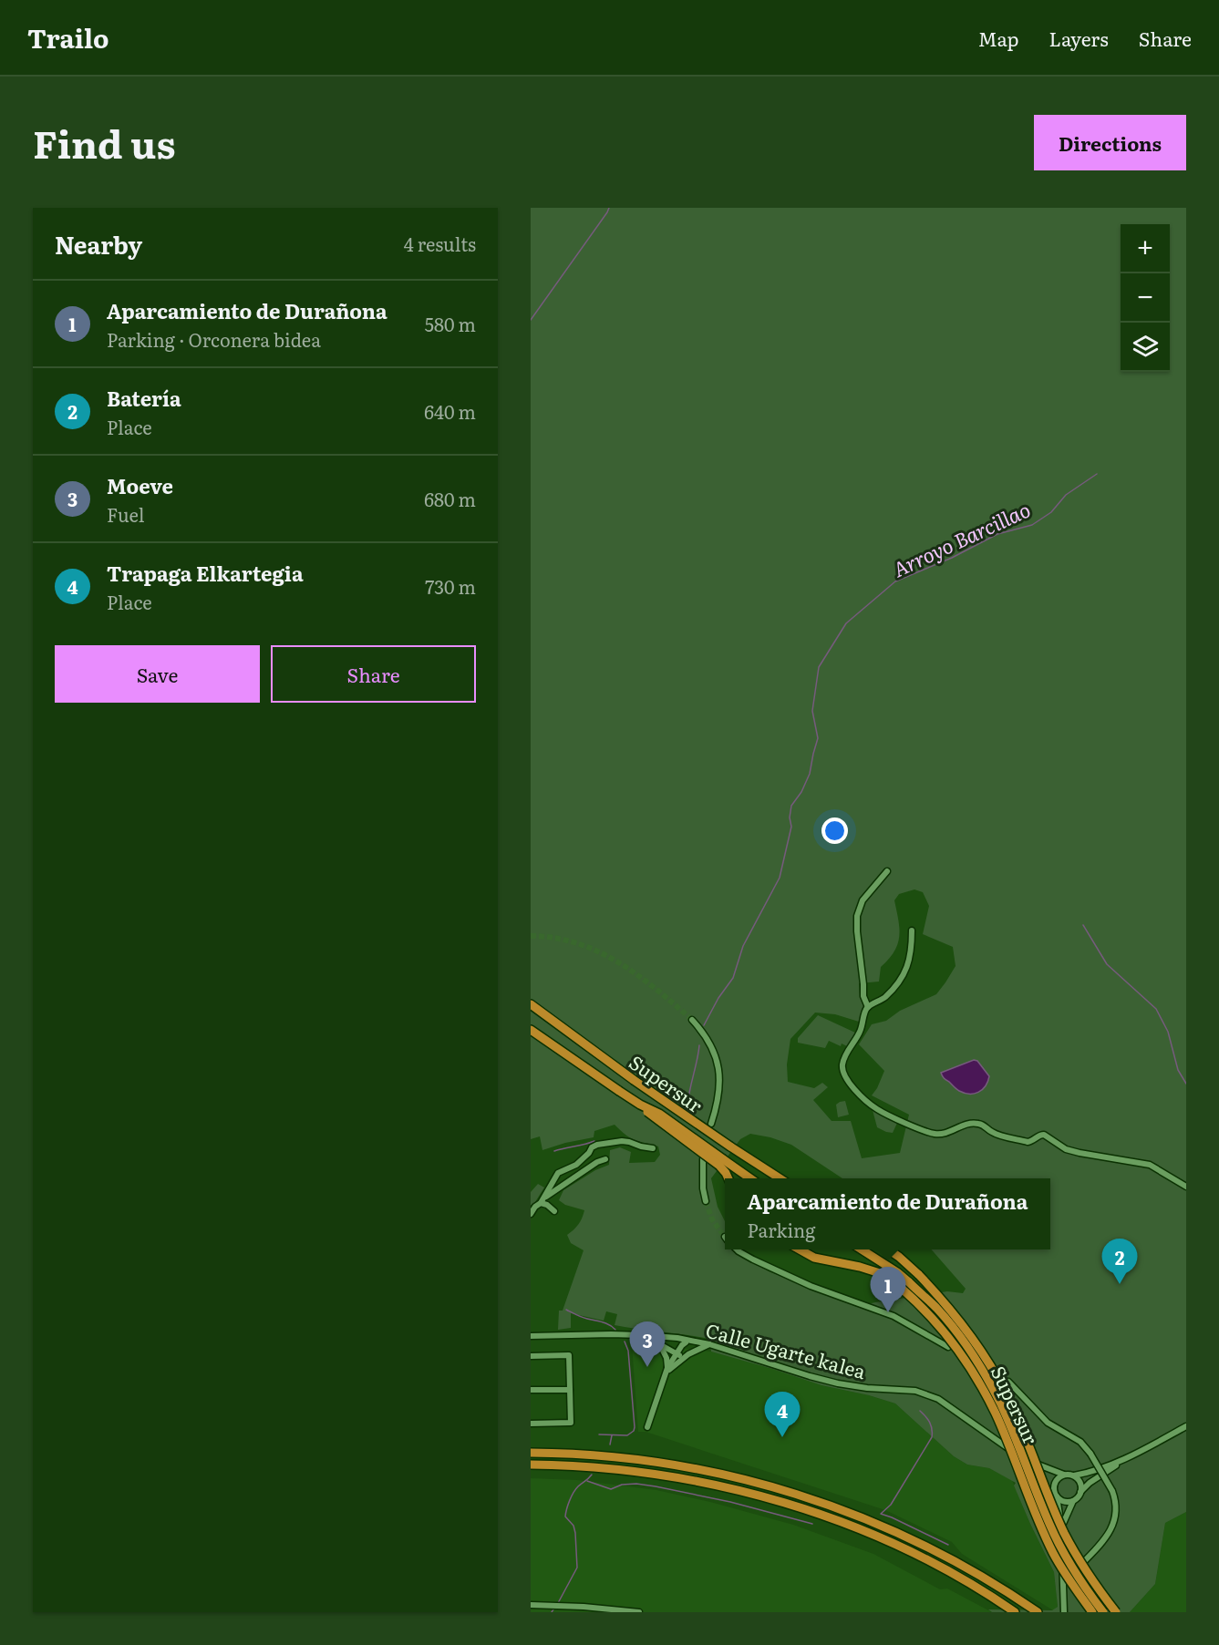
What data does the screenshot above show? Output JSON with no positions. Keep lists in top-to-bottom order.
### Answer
{
  "streets": {
    "highway": ["Supersur"],
    "street": ["Calle Ugarte kalea"]
  },
  "water": ["Arroyo Barcillao"],
  "page": {
    "header": "Trailo",
    "nav": ["Map", "Layers", "Share"],
    "title": "Find us",
    "buttons": [
      "Directions",
      ["Save", "Share"]
    ],
    "heading": ["Nearby", "4 results"],
    "map_buttons": ["+", "−"],
    "list": [
      {
        "mark": "1",
        "name": "Aparcamiento de Durañona",
        "note": "Parking · Orconera bidea",
        "value": "580 m"
      },
      {
        "mark": "2",
        "name": "Batería",
        "note": "Place",
        "value": "640 m"
      },
      {
        "mark": "3",
        "name": "Moeve",
        "note": "Fuel",
        "value": "680 m"
      },
      {
        "mark": "4",
        "name": "Trapaga Elkartegia",
        "note": "Place",
        "value": "730 m"
      }
    ],
    "popup": ["Aparcamiento de Durañona", "Parking"],
    "pins": [
      "2",
      "1",
      "3",
      "4"
    ]
  }
}
